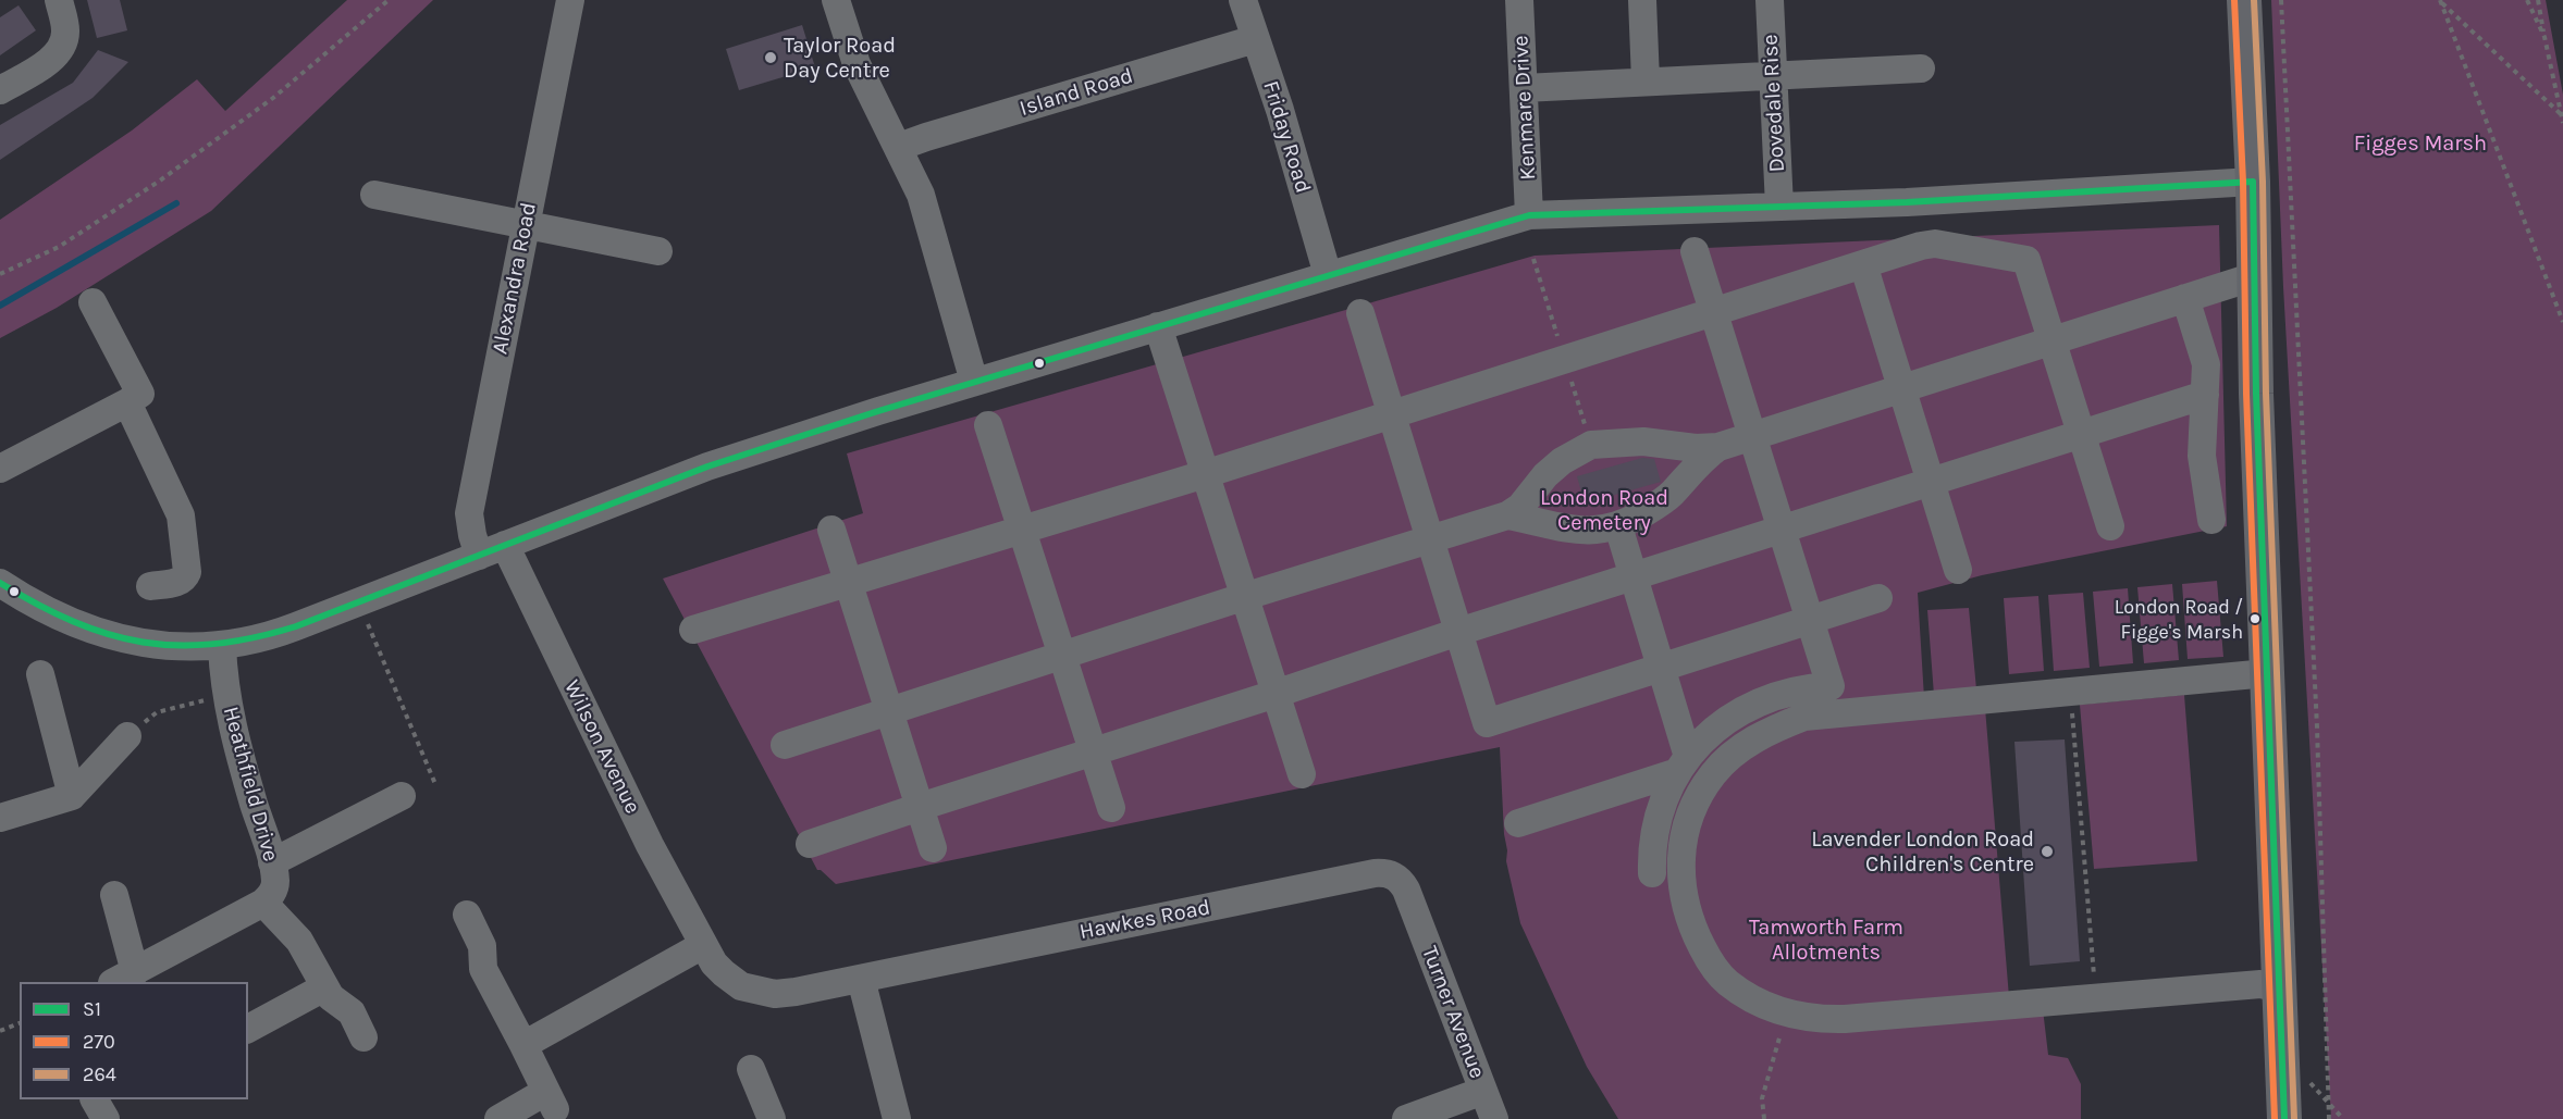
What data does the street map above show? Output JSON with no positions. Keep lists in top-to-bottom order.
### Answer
{
  "streets": {
    "street": [
      "Island Road",
      "Dovedale Rise",
      "Kenmare Drive",
      "Friday Road",
      "Alexandra Road",
      "Wilson Avenue",
      "Heathfield Drive",
      "Hawkes Road",
      "Turner Avenue"
    ]
  },
  "crossings": [
    ["Island Road", "Friday Road"],
    ["Wilson Avenue", "Hawkes Road"],
    ["Hawkes Road", "Turner Avenue"]
  ],
  "parks": ["Figges Marsh", "London Road Cemetery", "Tamworth Farm Allotments"],
  "places": ["Taylor Road Day Centre", "London Road / Figge's Marsh", "Lavender London Road Children's Centre"],
  "lines": ["transit line 270", "transit line 264", "transit line S1"],
  "legend": ["S1", "270", "264"]
}
